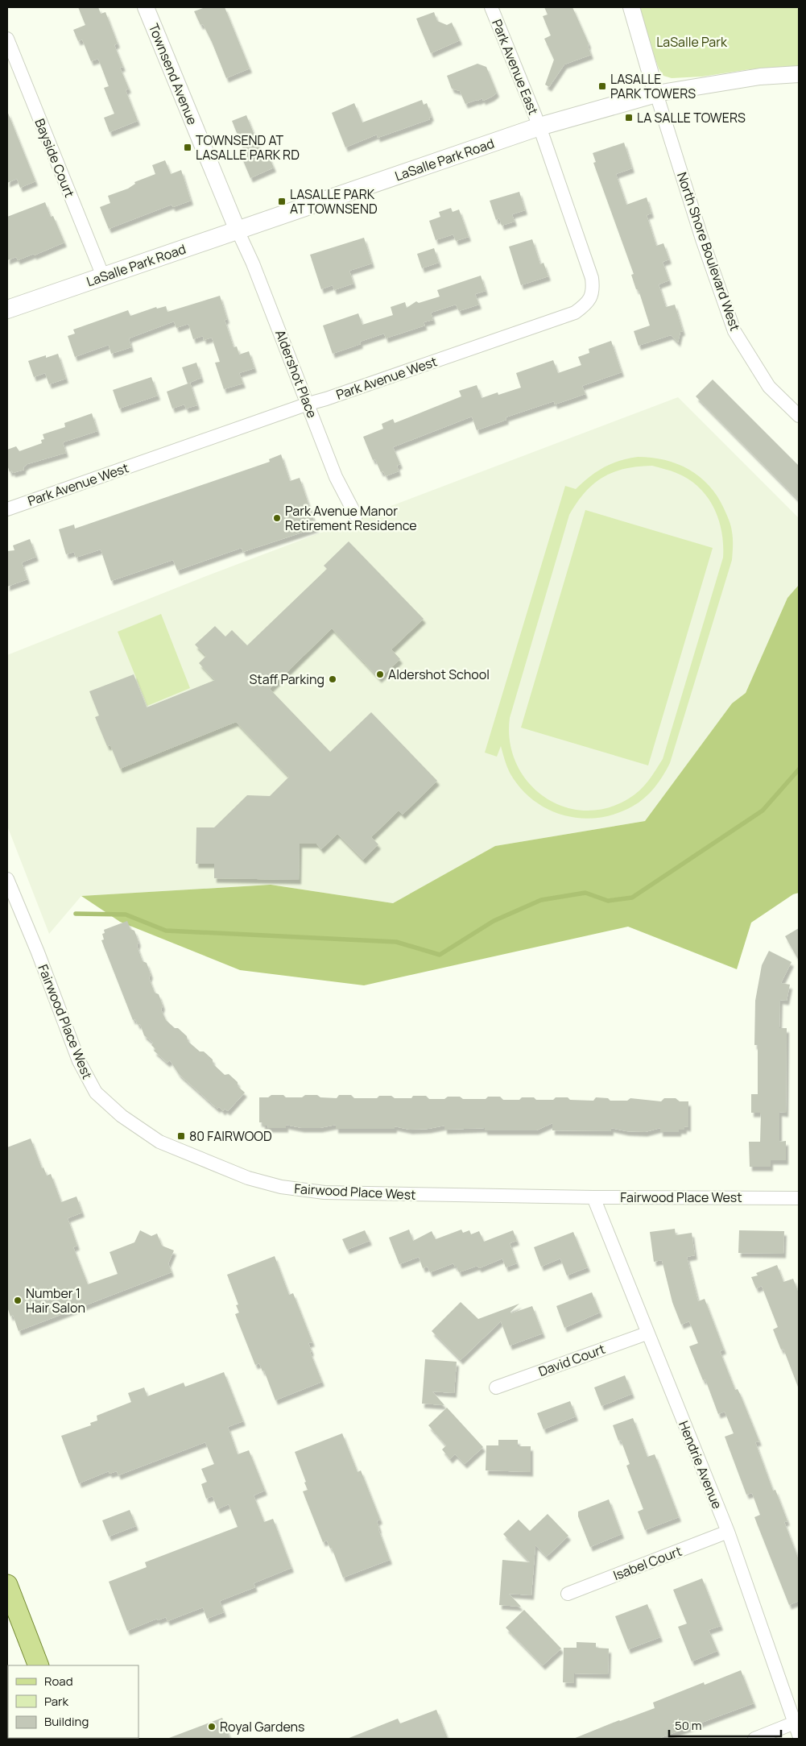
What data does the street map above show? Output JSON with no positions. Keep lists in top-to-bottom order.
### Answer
{
  "streets": {
    "main road": ["LaSalle Park Road"],
    "street": [
      "Park Avenue East",
      "Townsend Avenue",
      "Bayside Court",
      "North Shore Boulevard West",
      "Aldershot Place",
      "Park Avenue West",
      "Fairwood Place West",
      "David Court",
      "Hendrie Avenue",
      "Isabel Court"
    ]
  },
  "crossings": [
    ["Park Avenue East", "LaSalle Park Road"],
    ["Park Avenue East", "Park Avenue West"],
    ["Townsend Avenue", "LaSalle Park Road"],
    ["Townsend Avenue", "Aldershot Place"],
    ["Bayside Court", "LaSalle Park Road"],
    ["LaSalle Park Road", "North Shore Boulevard West"],
    ["LaSalle Park Road", "Aldershot Place"],
    ["LaSalle Park Road", "Park Avenue West"],
    ["Aldershot Place", "Park Avenue West"],
    ["Fairwood Place West", "Hendrie Avenue"],
    ["David Court", "Hendrie Avenue"],
    ["Hendrie Avenue", "Isabel Court"]
  ],
  "parks": ["LaSalle Park"],
  "places": {
    "transit": [
      "LASALLE PARK TOWERS",
      "LA SALLE TOWERS",
      "TOWNSEND AT LASALLE PARK RD",
      "LASALLE PARK AT TOWNSEND",
      "80 FAIRWOOD"
    ],
    "other": [
      "Park Avenue Manor Retirement Residence",
      "Aldershot School",
      "Staff Parking",
      "Number 1 Hair Salon",
      "Royal Gardens"
    ]
  },
  "legend": ["Road", "Park", "Building"],
  "scale_bar": "50 m"
}
